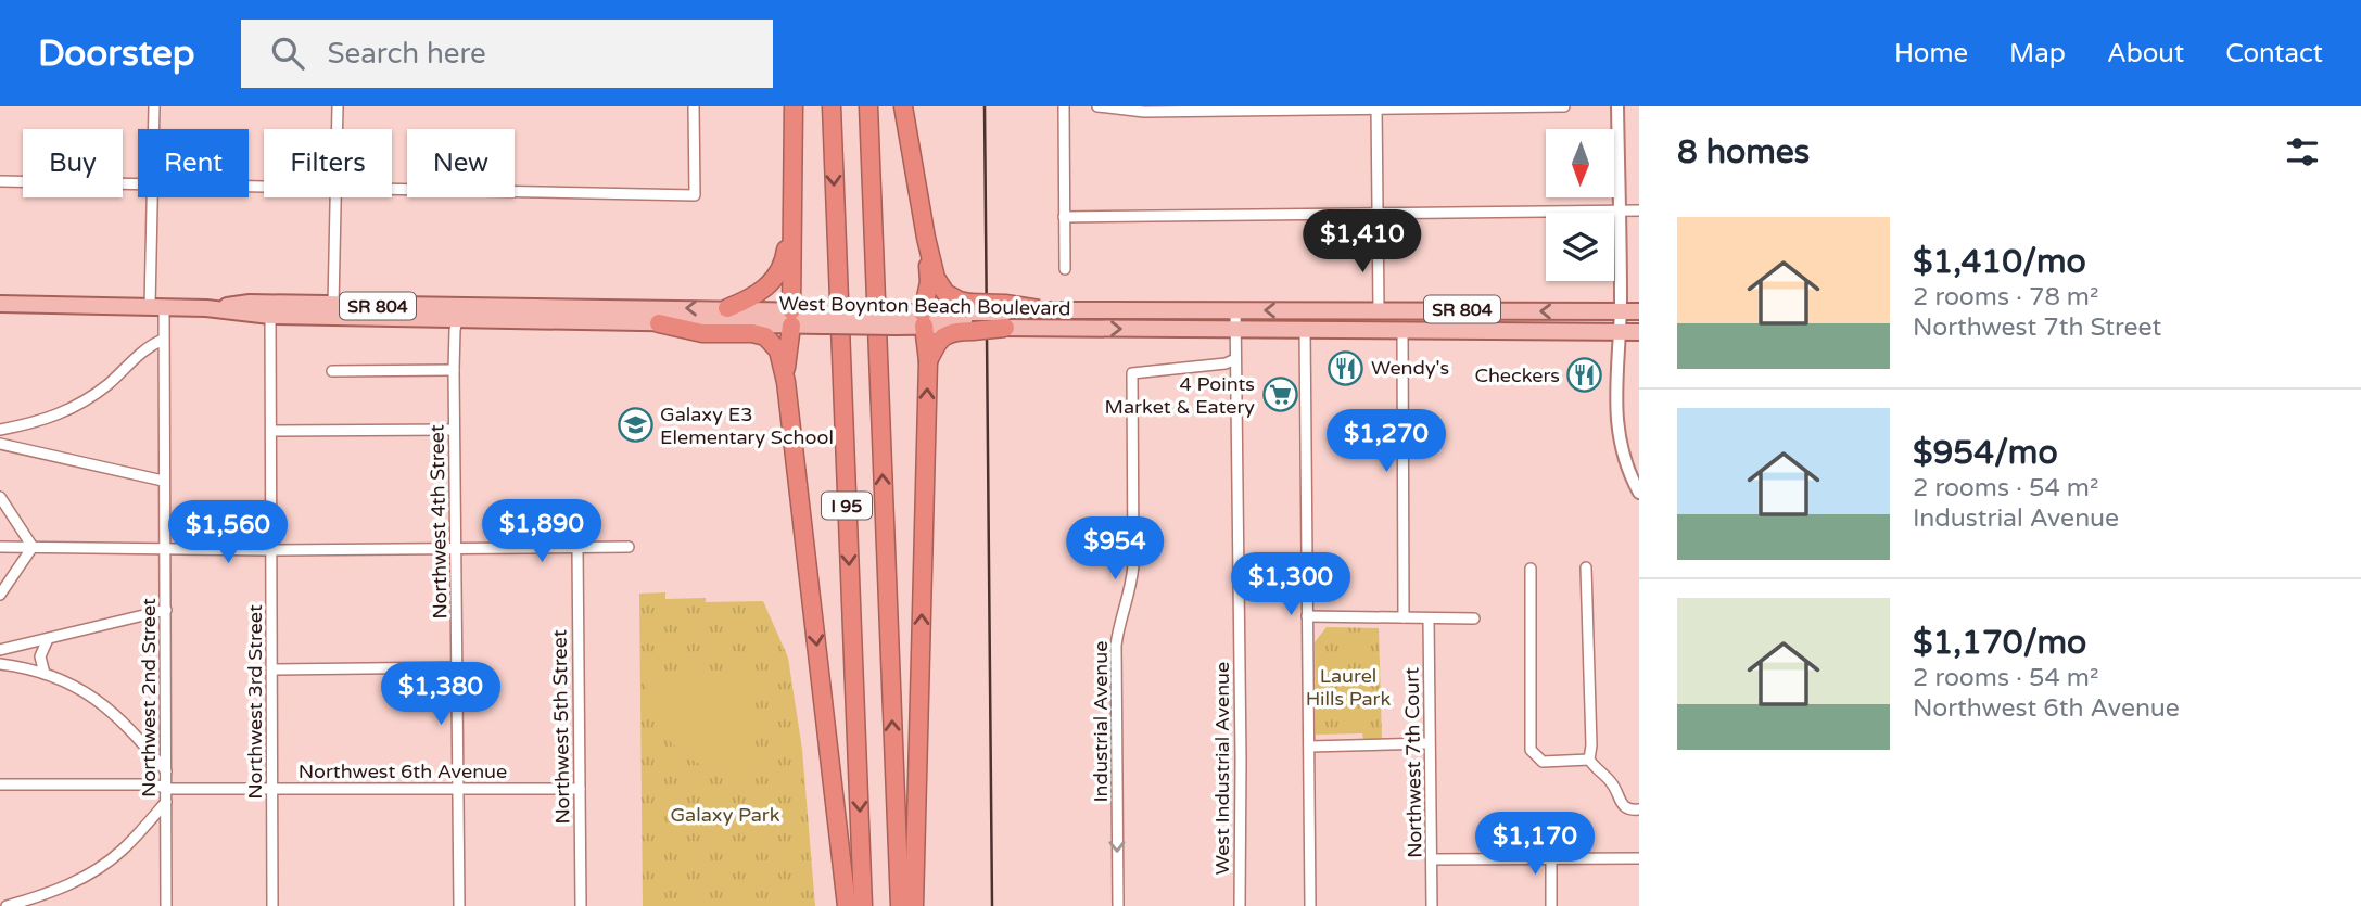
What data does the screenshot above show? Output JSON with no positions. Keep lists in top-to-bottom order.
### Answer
{
  "streets": {
    "highway": ["I 95"],
    "main road": ["SR 804", "West Boynton Beach Boulevard"],
    "street": [
      "Northwest 4th Street",
      "Northwest 2nd Street",
      "Northwest 3rd Street",
      "Industrial Avenue",
      "Northwest 5th Street",
      "Northwest 7th Court",
      "West Industrial Avenue",
      "Northwest 6th Avenue"
    ]
  },
  "crossings": [
    ["West Boynton Beach Boulevard", "Northwest 4th Street"],
    ["West Boynton Beach Boulevard", "Northwest 2nd Street"],
    ["West Boynton Beach Boulevard", "Northwest 3rd Street"],
    ["West Boynton Beach Boulevard", "West Industrial Avenue"],
    ["Northwest 4th Street", "Northwest 6th Avenue"],
    ["Northwest 2nd Street", "Northwest 6th Avenue"],
    ["Northwest 3rd Street", "Northwest 6th Avenue"],
    ["Industrial Avenue", "West Industrial Avenue"],
    ["Northwest 5th Street", "Northwest 6th Avenue"]
  ],
  "one_way": ["Industrial Avenue"],
  "parks": ["Laurel Hills Park", "Galaxy Park"],
  "places": {
    "restaurant": ["Wendy's", "Checkers"],
    "supermarket": ["4 Points Market & Eatery"],
    "school or university": ["Galaxy E3 Elementary School"]
  },
  "north": "bottom",
  "page": {
    "header": "Doorstep",
    "search": "Search here",
    "nav": [
      "Home",
      "Map",
      "About",
      "Contact"
    ],
    "heading": "8 homes",
    "chip": [
      "Buy",
      "Rent",
      "Filters",
      "New"
    ],
    "list": [
      {
        "name": "$1,410/mo",
        "note": "2 rooms · 78 m² · Northwest 7th Street"
      },
      {
        "name": "$954/mo",
        "note": "2 rooms · 54 m² · Industrial Avenue"
      },
      {
        "name": "$1,170/mo",
        "note": "2 rooms · 54 m² · Northwest 6th Avenue"
      }
    ],
    "price": [
      "$1,410",
      "$1,270",
      "$1,890",
      "$1,560",
      "$954",
      "$1,300",
      "$1,380",
      "$1,170"
    ]
  }
}
